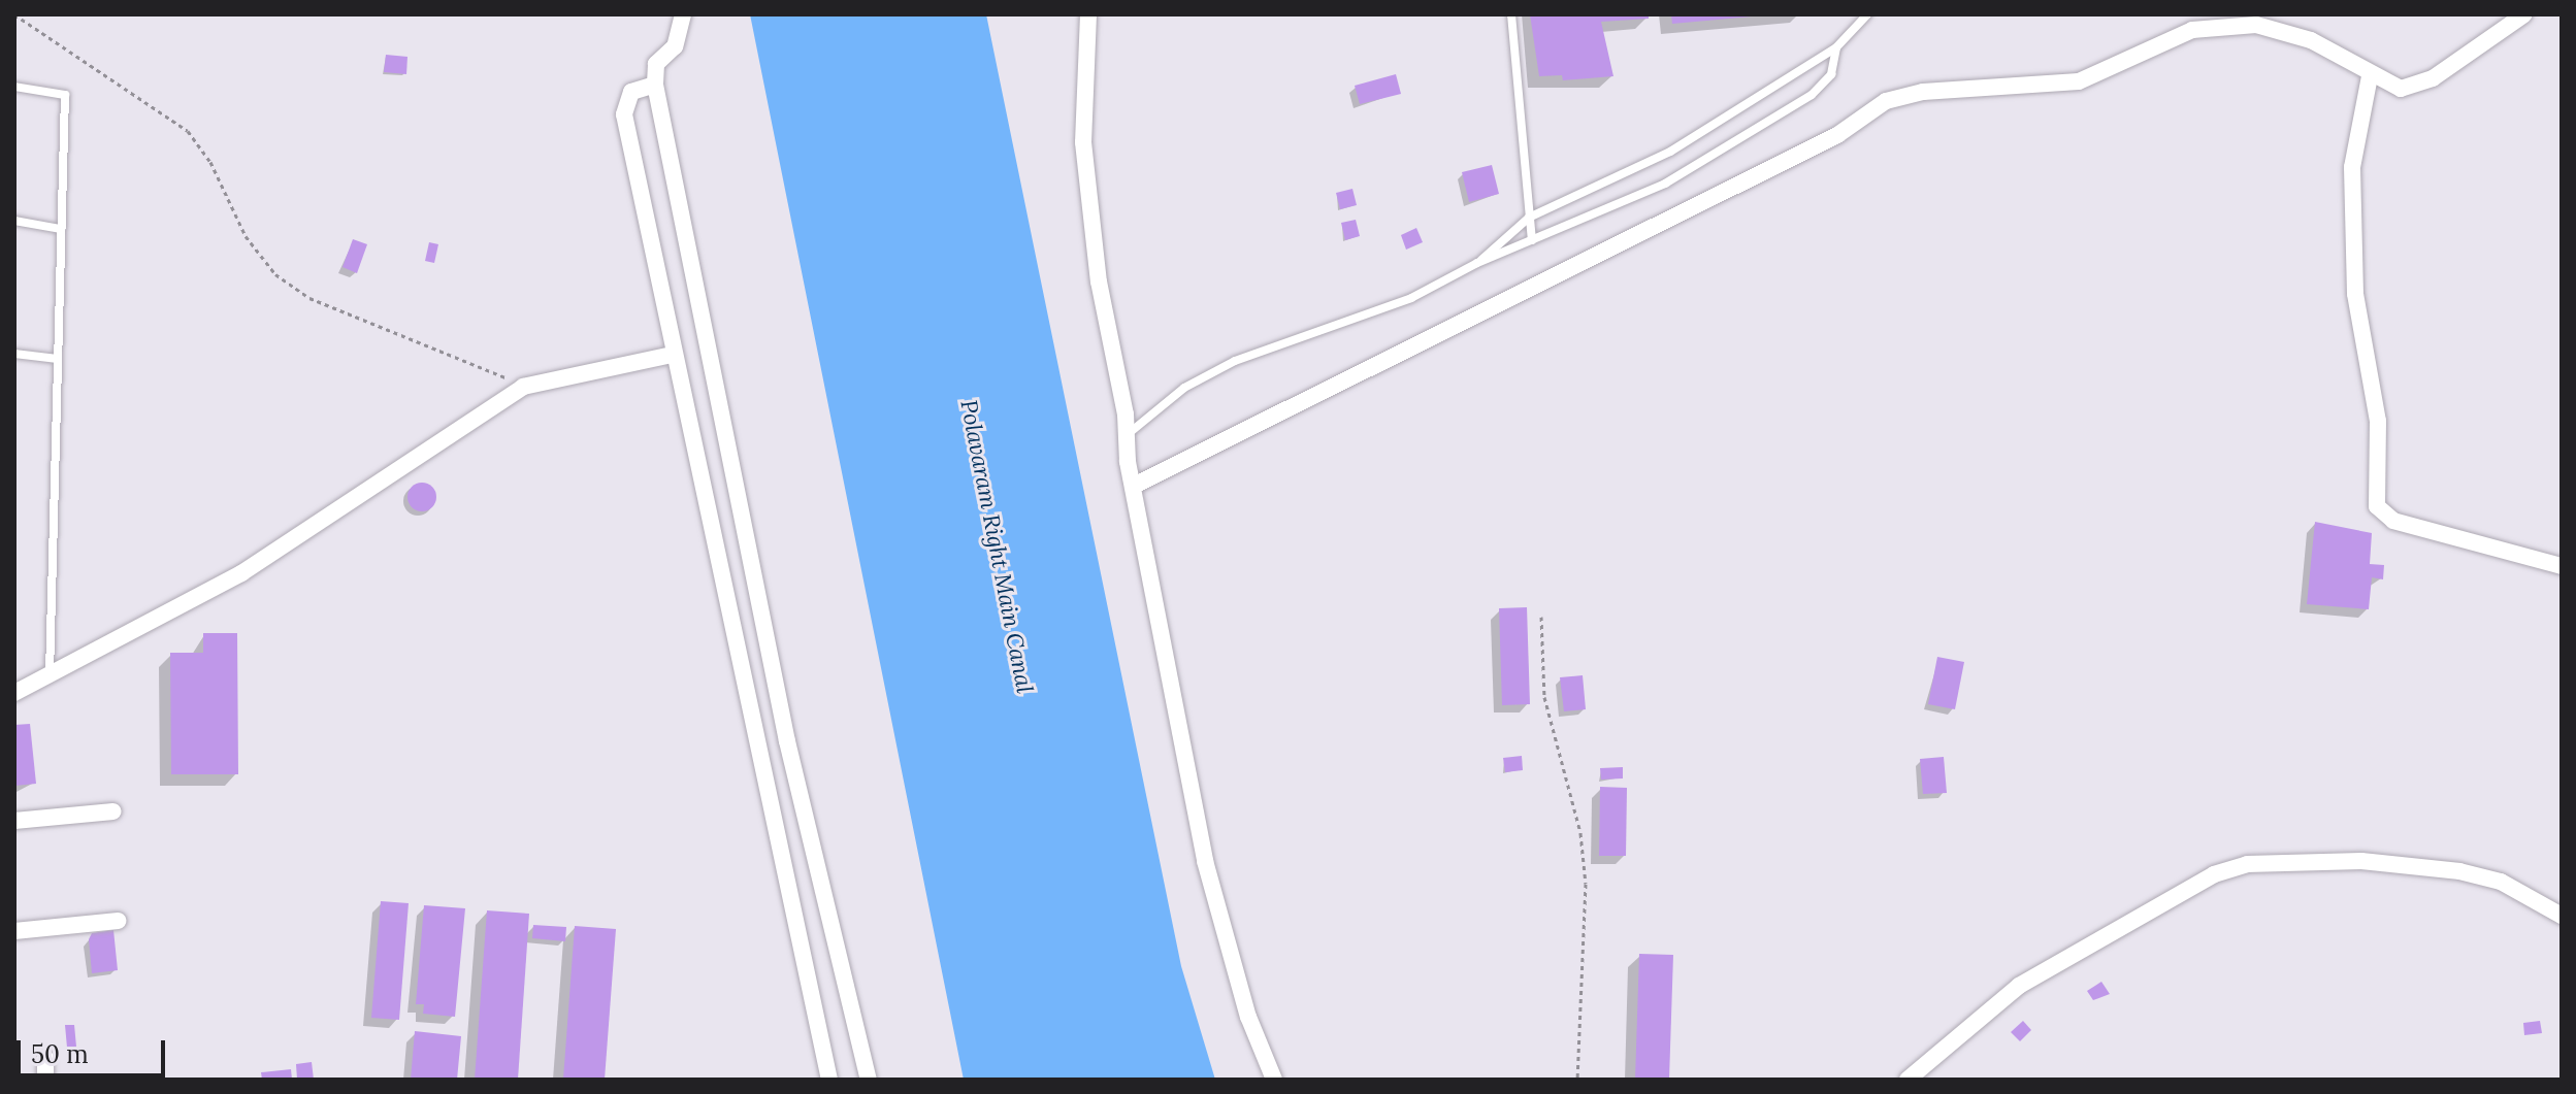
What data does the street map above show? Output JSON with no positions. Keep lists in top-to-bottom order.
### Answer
{
  "water": ["Polavaram Right Main Canal"],
  "scale_bar": "50 m"
}
